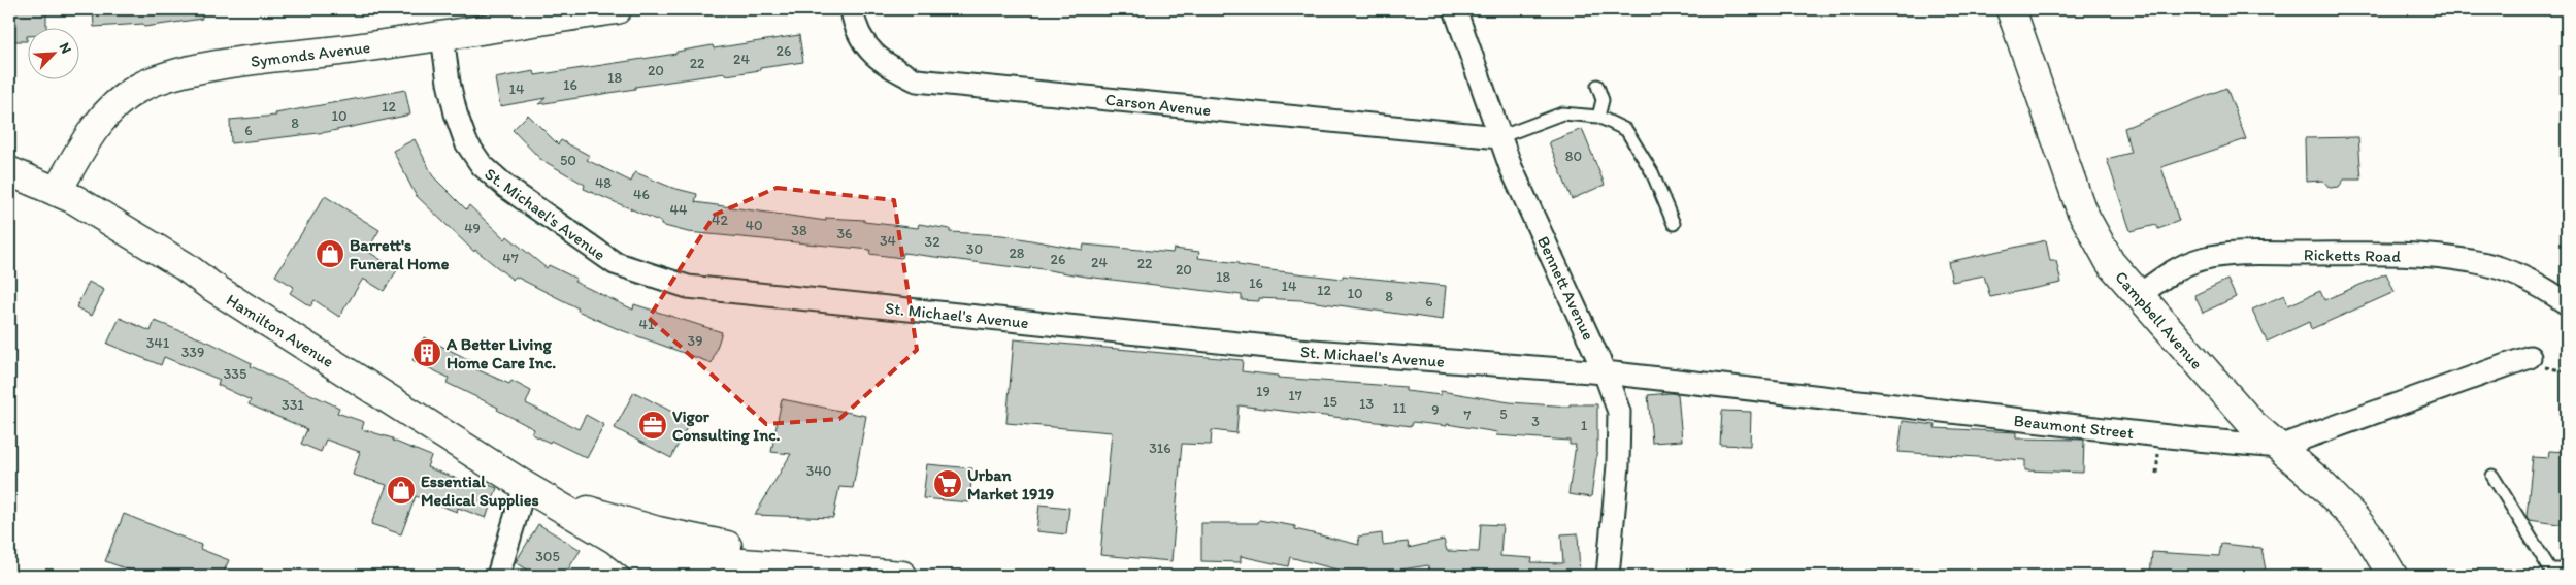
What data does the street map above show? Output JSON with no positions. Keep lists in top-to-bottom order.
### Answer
{
  "streets": {
    "street": [
      "Symonds Avenue",
      "Carson Avenue",
      "St. Michael's Avenue",
      "Ricketts Road",
      "Bennett Avenue",
      "Campbell Avenue",
      "Hamilton Avenue",
      "Beaumont Street"
    ]
  },
  "crossings": [
    ["Symonds Avenue", "St. Michael's Avenue"],
    ["Symonds Avenue", "Hamilton Avenue"],
    ["Carson Avenue", "Bennett Avenue"],
    ["St. Michael's Avenue", "Bennett Avenue"],
    ["St. Michael's Avenue", "Beaumont Street"],
    ["Ricketts Road", "Campbell Avenue"],
    ["Bennett Avenue", "Beaumont Street"],
    ["Campbell Avenue", "Beaumont Street"]
  ],
  "places": {
    "shop": ["Barrett's Funeral Home", "Essential Medical Supplies"],
    "building": ["A Better Living Home Care Inc."],
    "office": ["Vigor Consulting Inc."],
    "supermarket": ["Urban Market 1919"]
  },
  "house_numbers": [
    "26",
    "24",
    "22",
    "20",
    "18",
    "16",
    "14",
    "12",
    "10",
    "8",
    "6",
    "80",
    "50",
    "48",
    "46",
    "44",
    "42",
    "40",
    "49",
    "38",
    "36",
    "34",
    "32",
    "30",
    "28",
    "47",
    "26",
    "24",
    "22",
    "20",
    "18",
    "16",
    "14",
    "12",
    "10",
    "8",
    "6",
    "41",
    "39",
    "341",
    "339",
    "335",
    "19",
    "17",
    "15",
    "13",
    "331",
    "11",
    "9",
    "5",
    "7",
    "3",
    "1",
    "316",
    "340",
    "305"
  ],
  "north": "top right"
}
